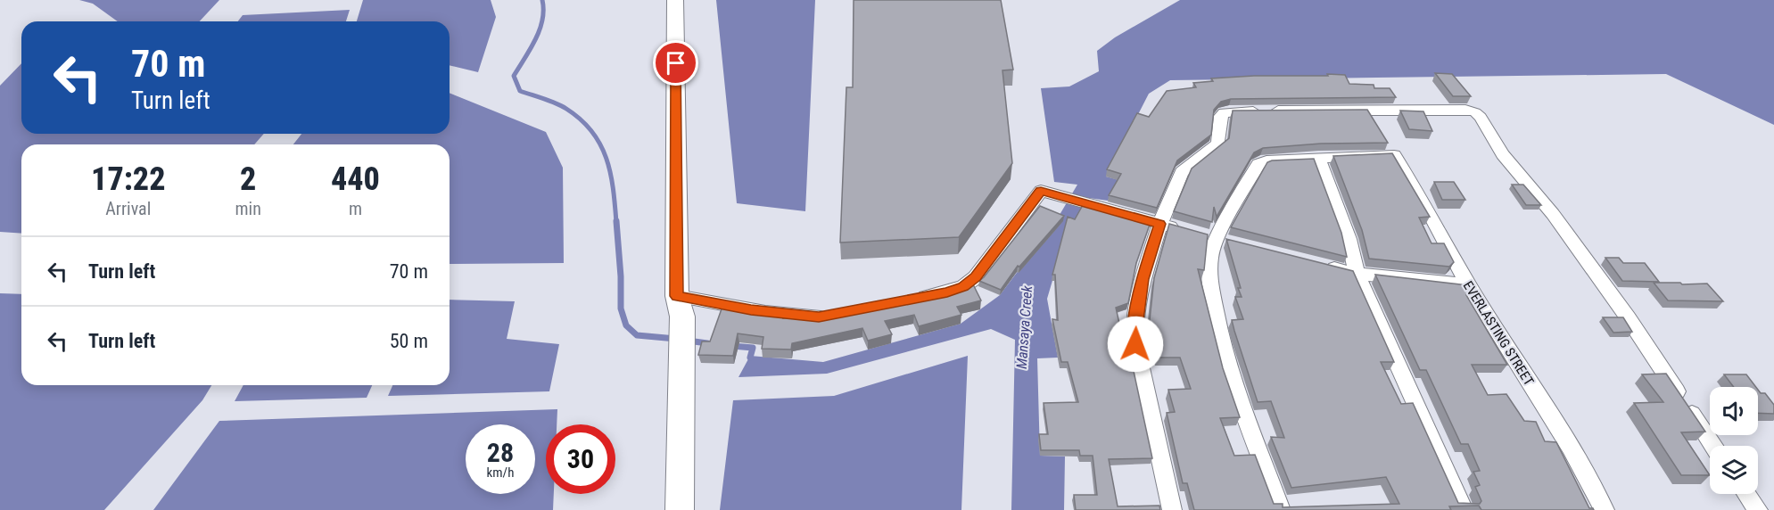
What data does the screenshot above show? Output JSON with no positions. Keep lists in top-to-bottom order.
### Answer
{
  "streets": {
    "street": ["EVERLASTING STREET"]
  },
  "water": ["Mansaya Creek"],
  "page": {
    "turn": ["70 m", "Turn left"],
    "eta": [
      "17:22",
      "Arrival",
      "2",
      "min",
      "440",
      "m"
    ],
    "list": [
      {
        "name": "Turn left",
        "value": "70 m"
      },
      {
        "name": "Turn left",
        "value": "50 m"
      }
    ],
    "speed": "28 km/h",
    "limit": "30"
  }
}
